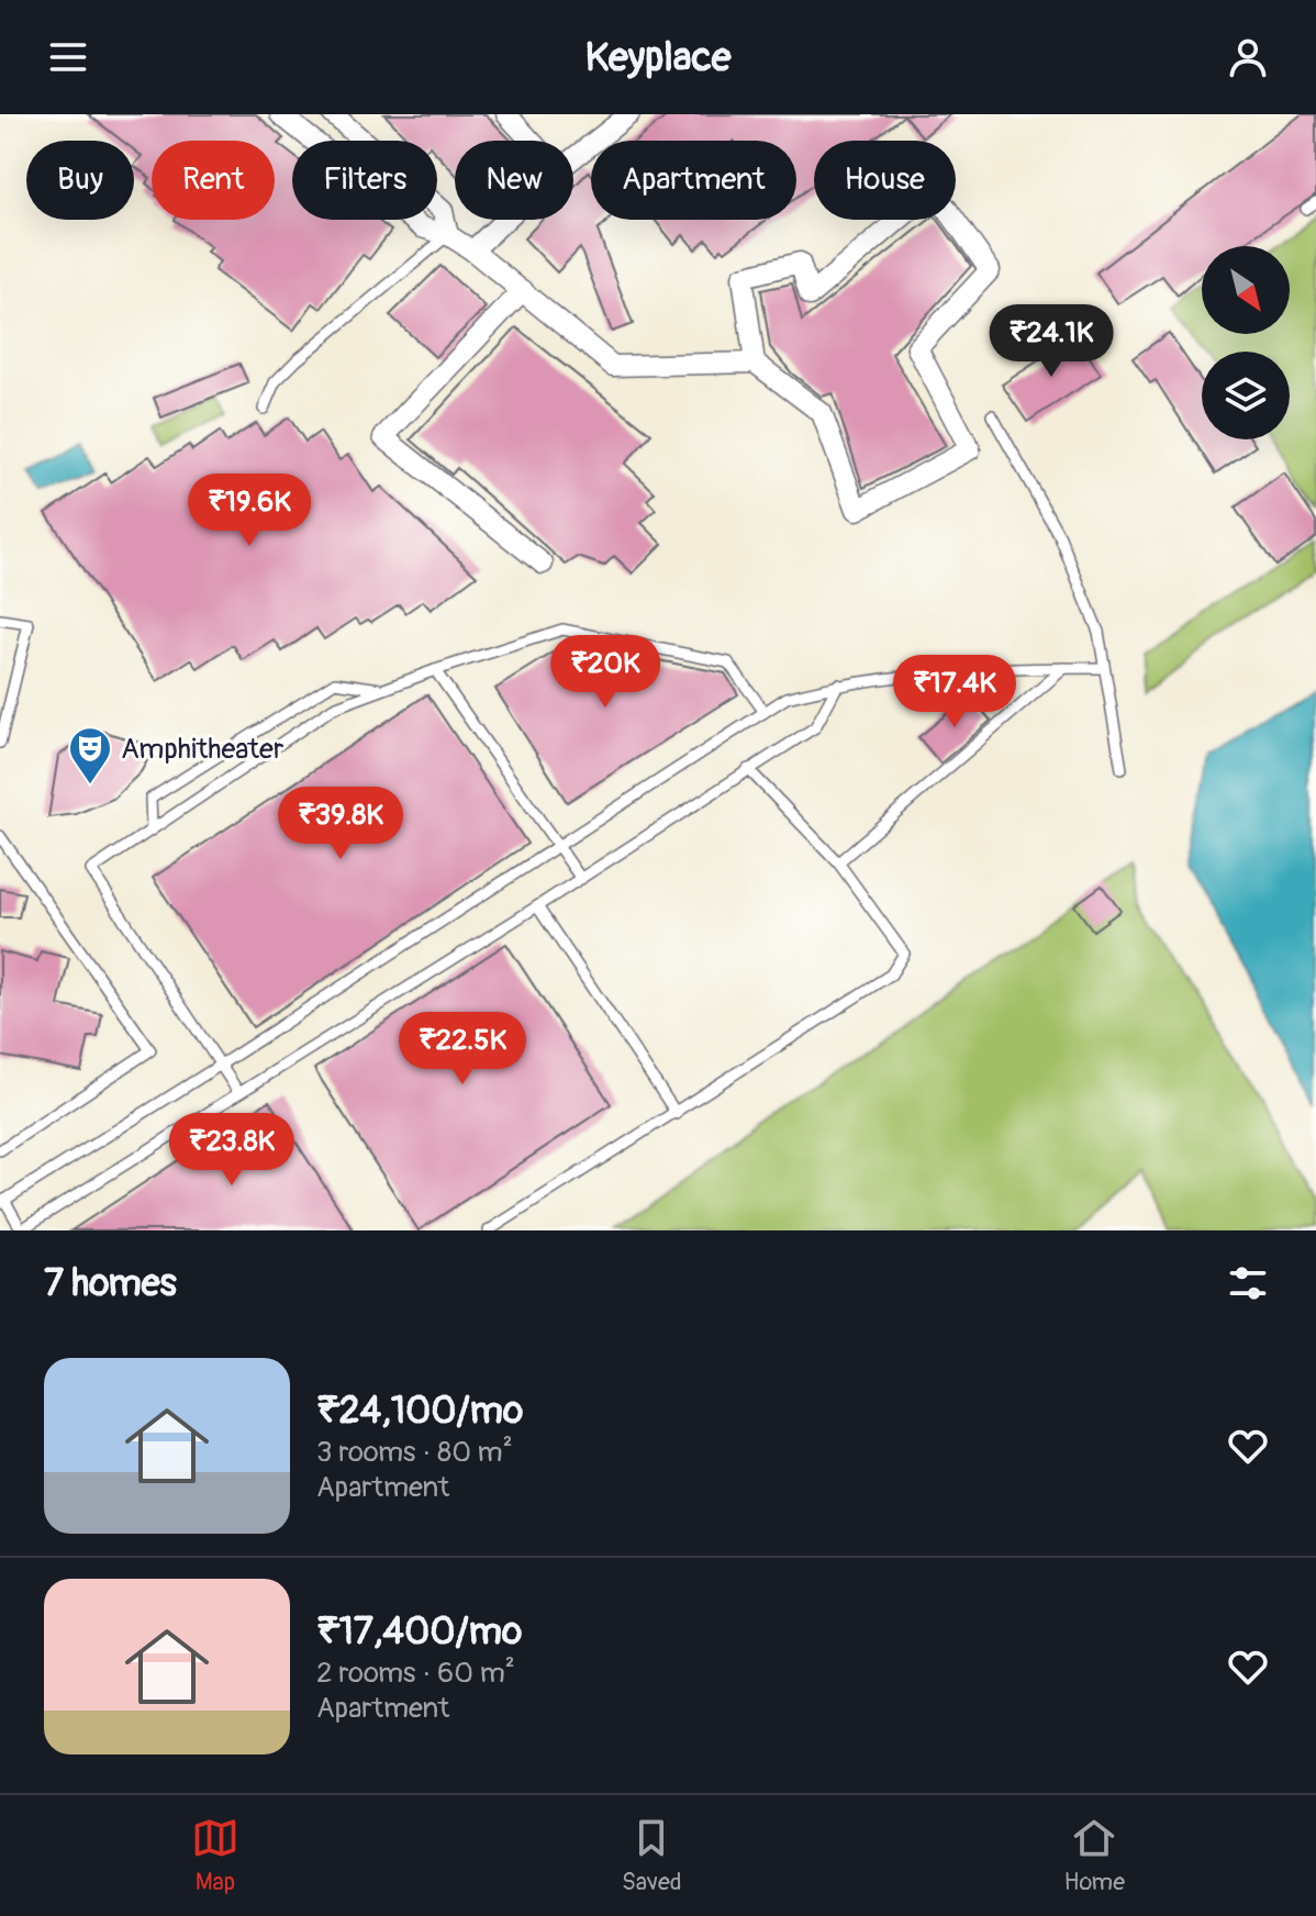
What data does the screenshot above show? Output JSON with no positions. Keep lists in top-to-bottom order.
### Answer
{
  "places": {
    "theatre": ["Amphitheater"]
  },
  "north": "bottom right",
  "page": {
    "header": "Keyplace",
    "chip": [
      "Buy",
      "Rent",
      "Filters",
      "New",
      "Apartment",
      "House"
    ],
    "price": [
      "₹24.1K",
      "₹19.6K",
      "₹20K",
      "₹17.4K",
      "₹39.8K",
      "₹22.5K",
      "₹23.8K"
    ],
    "heading": "7 homes",
    "list": [
      {
        "name": "₹24,100/mo",
        "note": "3 rooms · 80 m² · Apartment"
      },
      {
        "name": "₹17,400/mo",
        "note": "2 rooms · 60 m² · Apartment"
      }
    ],
    "tabs": ["Map", "Saved", "Home"]
  }
}
